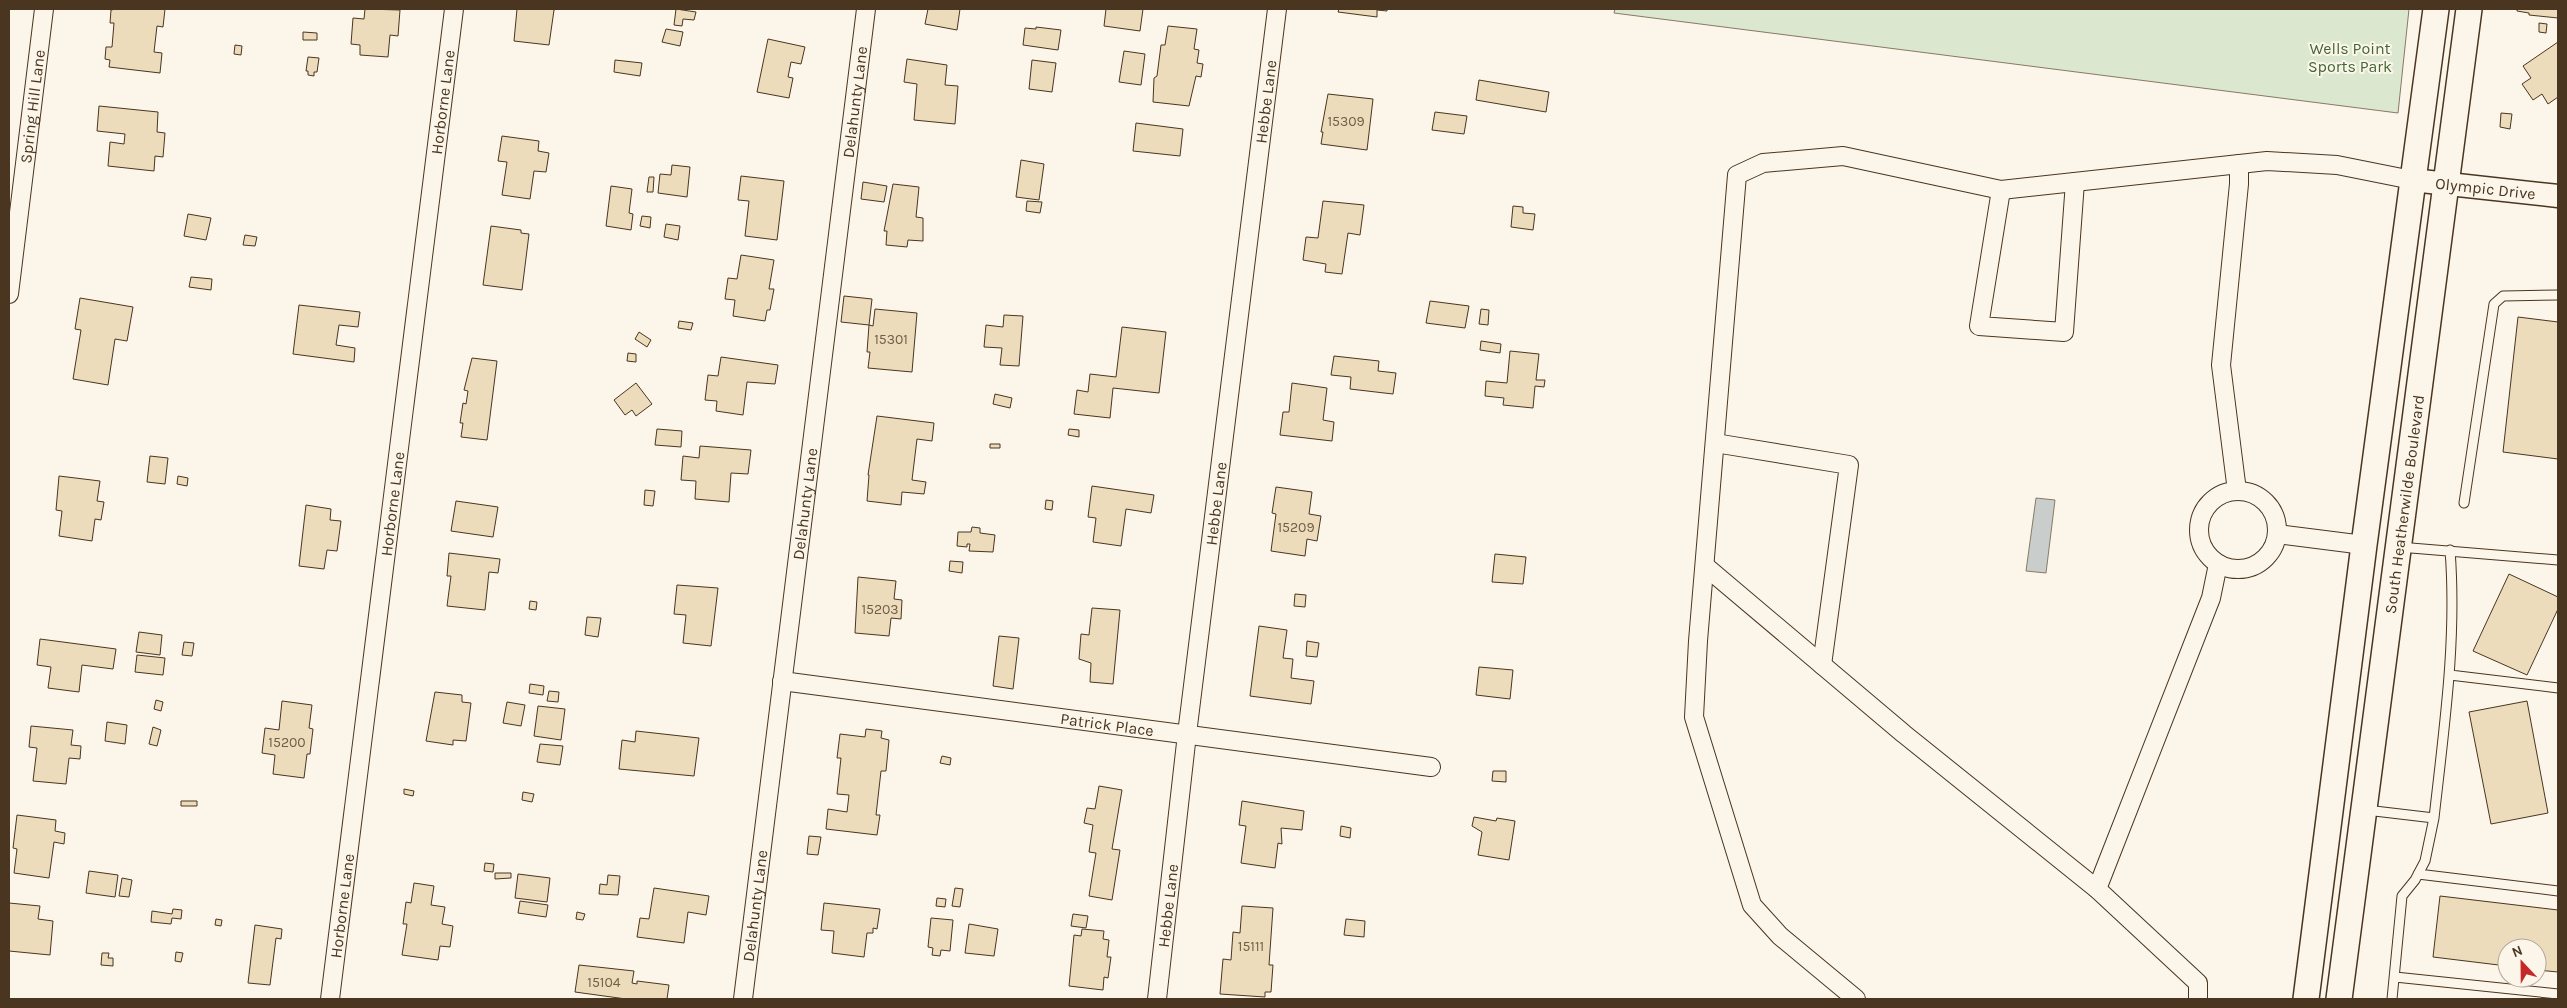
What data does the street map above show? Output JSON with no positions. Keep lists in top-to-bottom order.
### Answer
{
  "streets": {
    "main road": ["South Heatherwilde Boulevard"],
    "street": [
      "Horborne Lane",
      "Delahunty Lane",
      "Hebbe Lane",
      "Spring Hill Lane",
      "Olympic Drive",
      "Patrick Place"
    ]
  },
  "crossings": [
    ["Delahunty Lane", "Patrick Place"],
    ["Hebbe Lane", "Patrick Place"],
    ["Olympic Drive", "South Heatherwilde Boulevard"]
  ],
  "parks": ["Wells Point Sports Park"],
  "house_numbers": [
    "15309",
    "15301",
    "15209",
    "15203",
    "15200",
    "15111",
    "15104"
  ],
  "north": "top"
}
